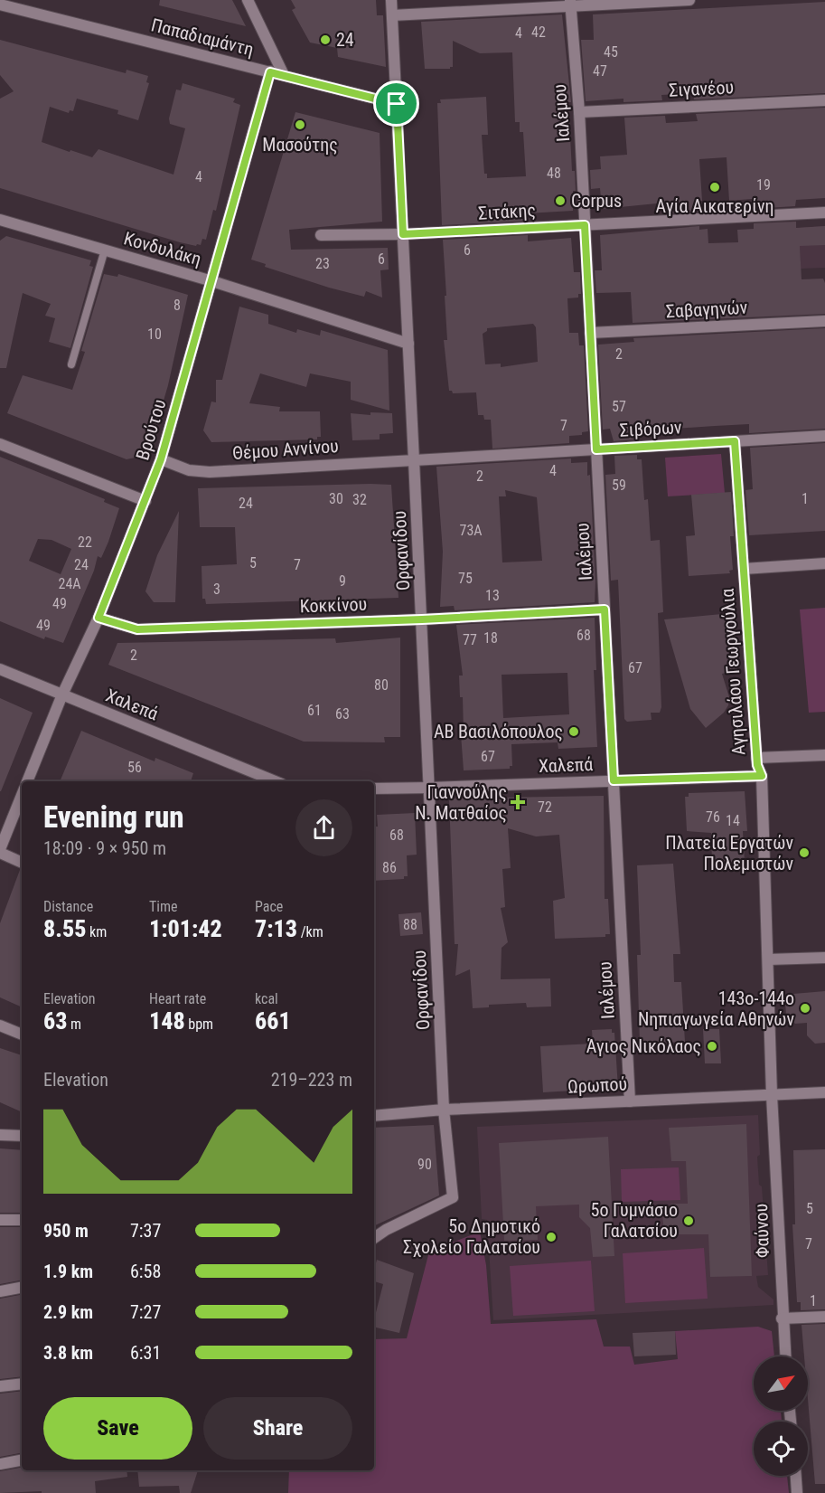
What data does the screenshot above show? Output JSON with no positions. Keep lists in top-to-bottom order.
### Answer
{
  "streets": {
    "street": [
      "Παπαδιαμάντη",
      "Σιγανέου",
      "Ιαλέμου",
      "Σιτάκης",
      "Κονδυλάκη",
      "Σαβαγηνών",
      "Σιβόρων",
      "Βρούτου",
      "Θέμου Αννίνου",
      "Ορφανίδου",
      "Κοκκίνου",
      "Αγησιλάου Γεωργούλια",
      "Χαλεπά",
      "Ωρωπού",
      "Φαύνου"
    ]
  },
  "crossings": [
    ["Παπαδιαμάντη", "Βρούτου"],
    ["Παπαδιαμάντη", "Ορφανίδου"],
    ["Σιγανέου", "Ιαλέμου"],
    ["Ιαλέμου", "Σιτάκης"],
    ["Ιαλέμου", "Σαβαγηνών"],
    ["Ιαλέμου", "Σιβόρων"],
    ["Ιαλέμου", "Κοκκίνου"],
    ["Ιαλέμου", "Χαλεπά"],
    ["Ιαλέμου", "Ωρωπού"],
    ["Σιτάκης", "Ορφανίδου"],
    ["Κονδυλάκη", "Βρούτου"],
    ["Κονδυλάκη", "Ορφανίδου"],
    ["Σιβόρων", "Θέμου Αννίνου"],
    ["Σιβόρων", "Ορφανίδου"],
    ["Σιβόρων", "Αγησιλάου Γεωργούλια"],
    ["Βρούτου", "Θέμου Αννίνου"],
    ["Βρούτου", "Κοκκίνου"],
    ["Βρούτου", "Χαλεπά"],
    ["Θέμου Αννίνου", "Ορφανίδου"],
    ["Ορφανίδου", "Κοκκίνου"],
    ["Ορφανίδου", "Χαλεπά"],
    ["Ορφανίδου", "Ωρωπού"],
    ["Αγησιλάου Γεωργούλια", "Χαλεπά"],
    ["Αγησιλάου Γεωργούλια", "Ωρωπού"],
    ["Αγησιλάου Γεωργούλια", "Φαύνου"],
    ["Ωρωπού", "Φαύνου"]
  ],
  "places": {
    "other": [
      "24",
      "Μασούτης",
      "Αγία Αικατερίνη",
      "Corpus",
      "ΑΒ Βασιλόπουλος",
      "Πλατεία Εργατών Πολεμιστών",
      "143ο-144ο Νηπιαγωγεία Αθηνών",
      "Άγιος Νικόλαος",
      "5ο Γυμνάσιο Γαλατσίου",
      "5ο Δημοτικό Σχολείο Γαλατσίου"
    ],
    "health": ["Γιαννούλης Ν. Ματθαίος"]
  },
  "house_numbers": [
    "42",
    "4",
    "45",
    "47",
    "48",
    "4",
    "19",
    "6",
    "6",
    "23",
    "8",
    "10",
    "2",
    "57",
    "7",
    "4",
    "2",
    "59",
    "30",
    "1",
    "32",
    "24",
    "73Α",
    "22",
    "5",
    "24",
    "7",
    "75",
    "9",
    "24Α",
    "3",
    "13",
    "49",
    "49",
    "68",
    "18",
    "77",
    "2",
    "67",
    "80",
    "61",
    "63",
    "67",
    "56",
    "72",
    "76",
    "14",
    "68",
    "86",
    "88",
    "90",
    "5",
    "7",
    "1"
  ],
  "north": "top right",
  "page": {
    "heading": ["Evening run", "18:09 · 9 × 950 m"],
    "stats": [
      ["Distance", "8.55 km"],
      ["Time", "1:01:42"],
      ["Pace", "7:13 /km"],
      ["Elevation", "63 m"],
      ["Heart rate", "148 bpm"],
      ["kcal", "661"]
    ],
    "chart": ["Elevation", "219–223 m"],
    "list": [
      {
        "name": "950 m",
        "note": "7:37"
      },
      {
        "name": "1.9 km",
        "note": "6:58"
      },
      {
        "name": "2.9 km",
        "note": "7:27"
      },
      {
        "name": "3.8 km",
        "note": "6:31"
      }
    ],
    "buttons": ["Save", "Share"]
  }
}
